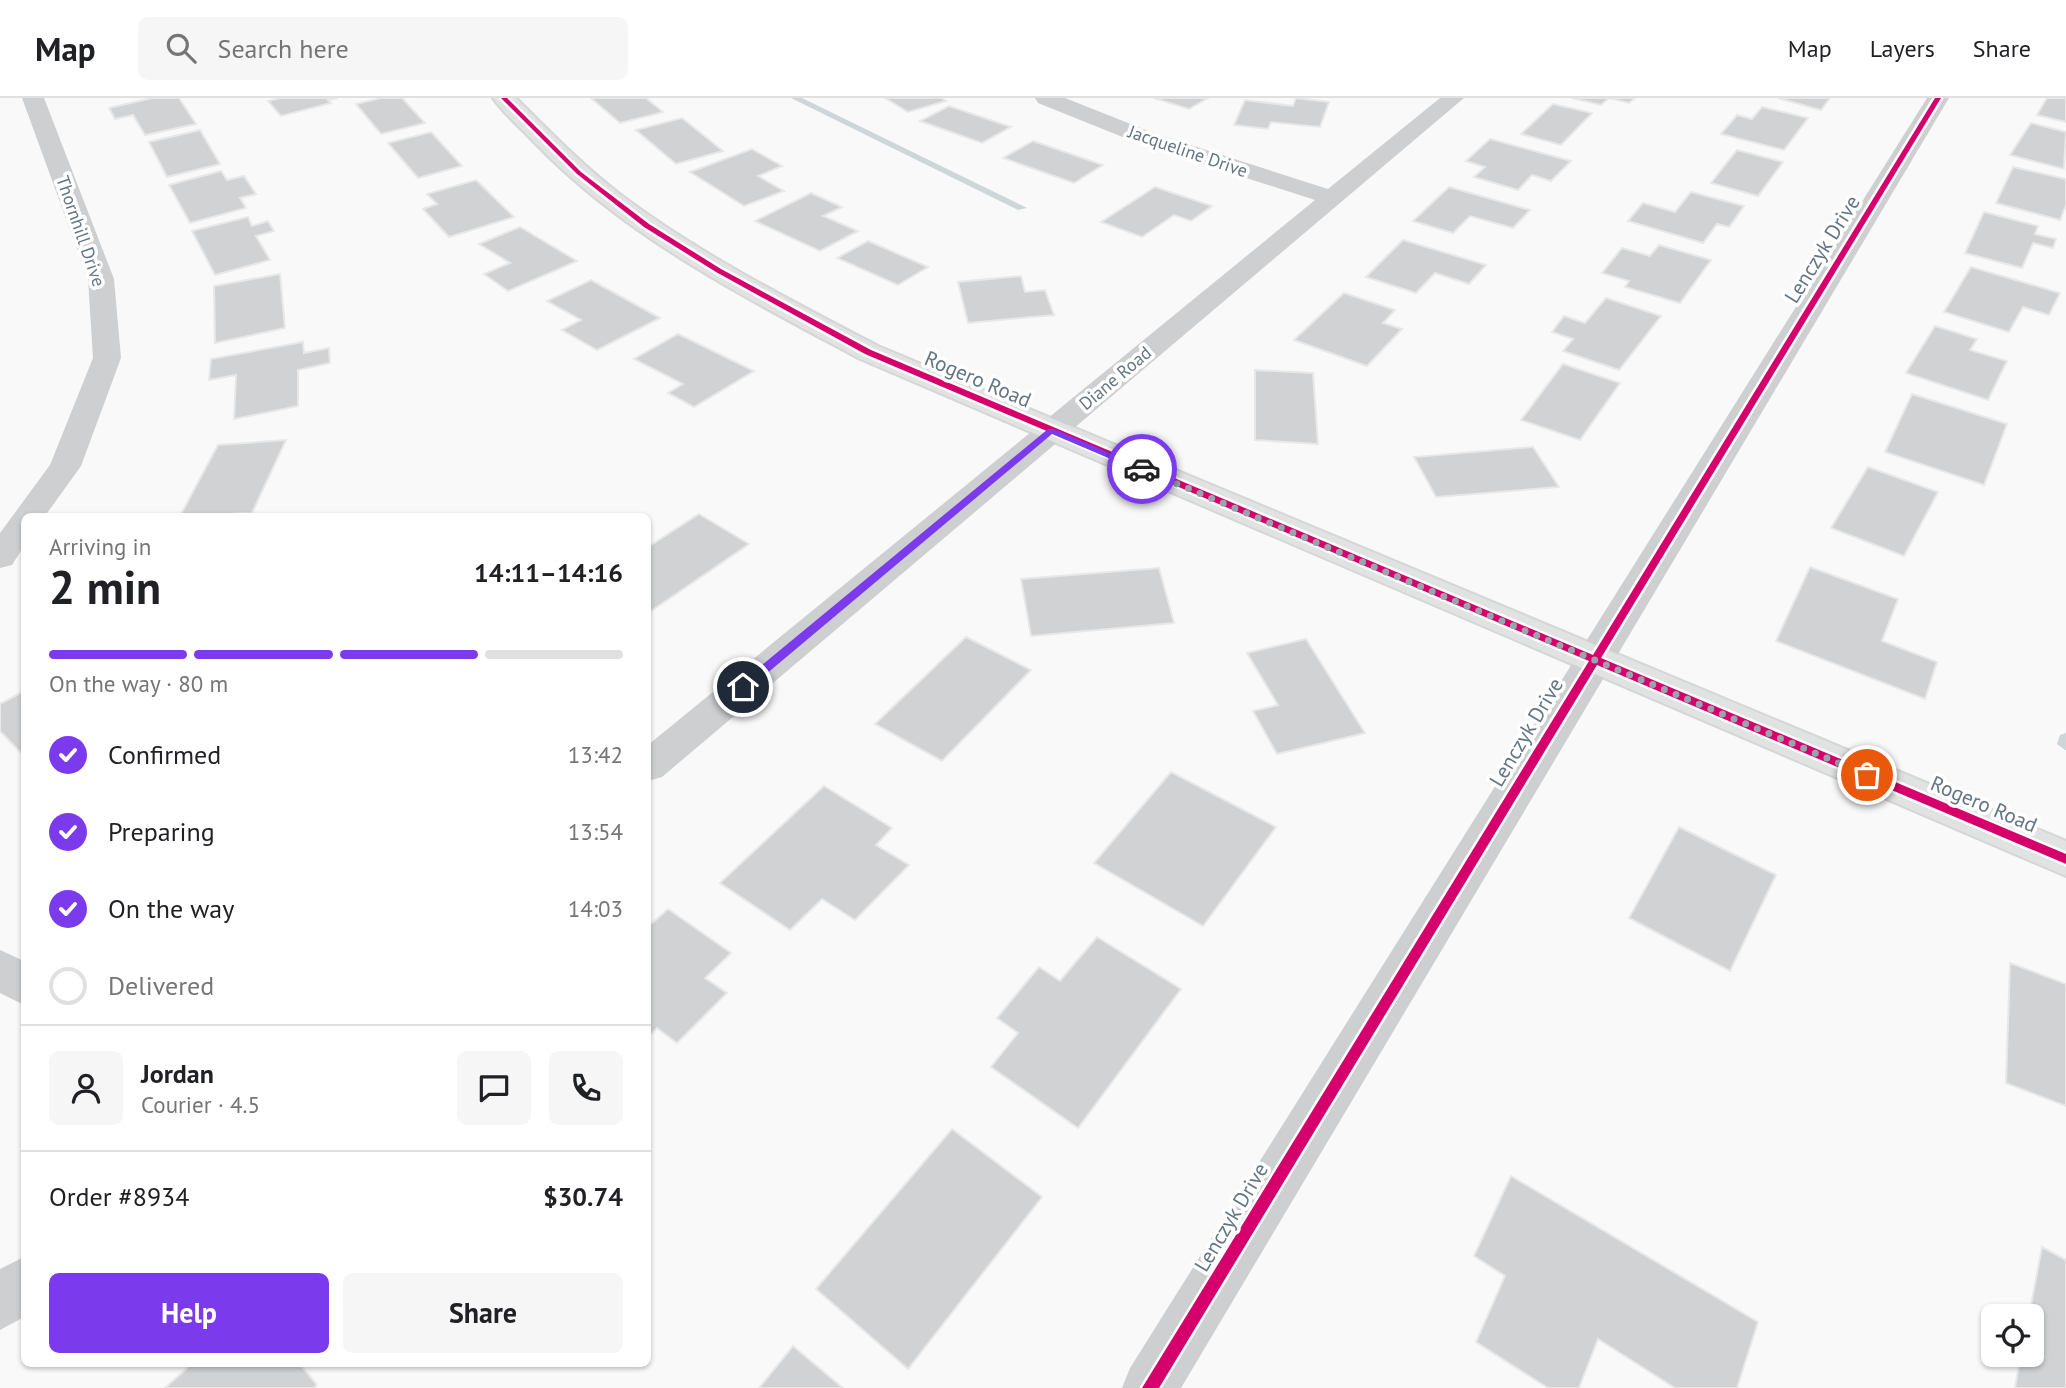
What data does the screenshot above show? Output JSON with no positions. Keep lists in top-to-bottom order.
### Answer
{
  "streets": {
    "street": [
      "Jacqueline Drive",
      "Thornhill Drive",
      "Lenczyk Drive",
      "Diane Road",
      "Rogero Road"
    ]
  },
  "crossings": [
    ["Jacqueline Drive", "Diane Road"],
    ["Lenczyk Drive", "Rogero Road"],
    ["Diane Road", "Rogero Road"]
  ],
  "page": {
    "header": "Map",
    "search": "Search here",
    "nav": ["Map", "Layers", "Share"],
    "heading": ["2 min", "Arriving in", "14:11–14:16"],
    "panel": [
      "Jordan",
      "Courier · 4.5",
      "Order #8934",
      "$30.74"
    ],
    "bar": "On the way · 80 m",
    "list": [
      ["Confirmed", "13:42"],
      ["Preparing", "13:54"],
      ["On the way", "14:03"],
      "Delivered"
    ],
    "buttons": ["Help", "Share"]
  }
}
